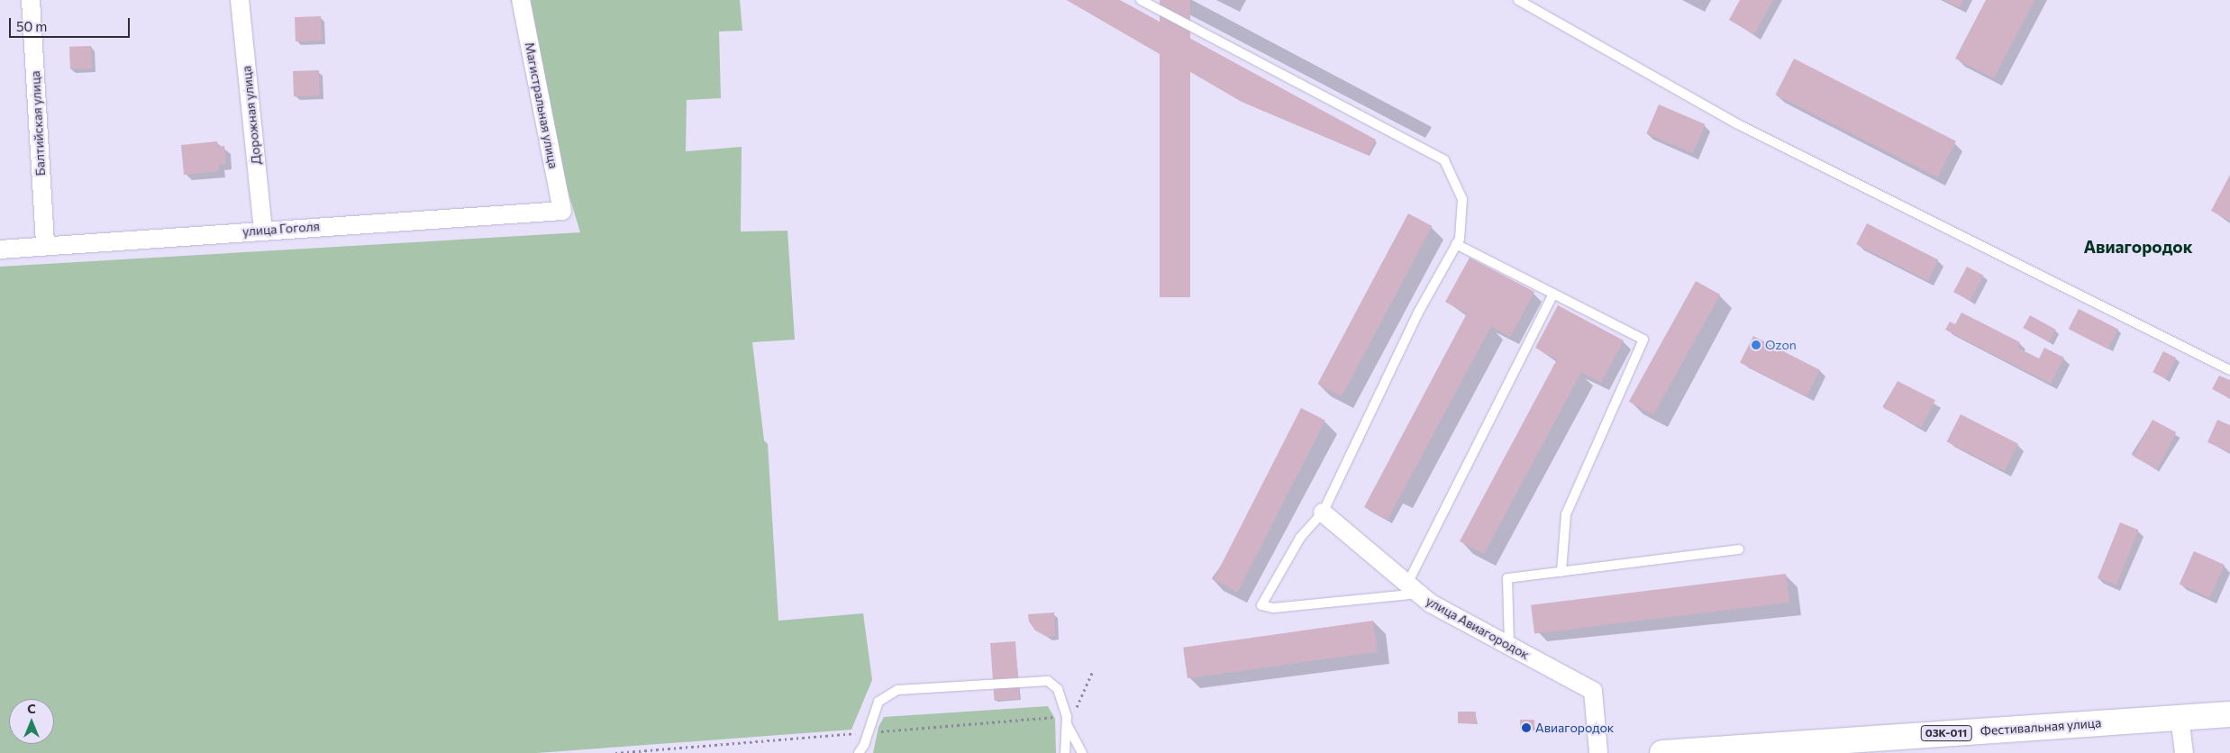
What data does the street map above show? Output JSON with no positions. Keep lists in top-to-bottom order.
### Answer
{
  "streets": {
    "main road": ["Фестивальная улица", "03К-011"],
    "street": [
      "Магистральная улица",
      "Дорожная улица",
      "Балтийская улица",
      "улица Гоголя",
      "улица Авиагородок"
    ]
  },
  "crossings": [
    ["Магистральная улица", "улица Гоголя"],
    ["Дорожная улица", "улица Гоголя"],
    ["Балтийская улица", "улица Гоголя"]
  ],
  "districts": ["Авиагородок"],
  "places": ["Ozon", "Авиагородок"],
  "scale_bar": "50 m",
  "north": "top"
}
